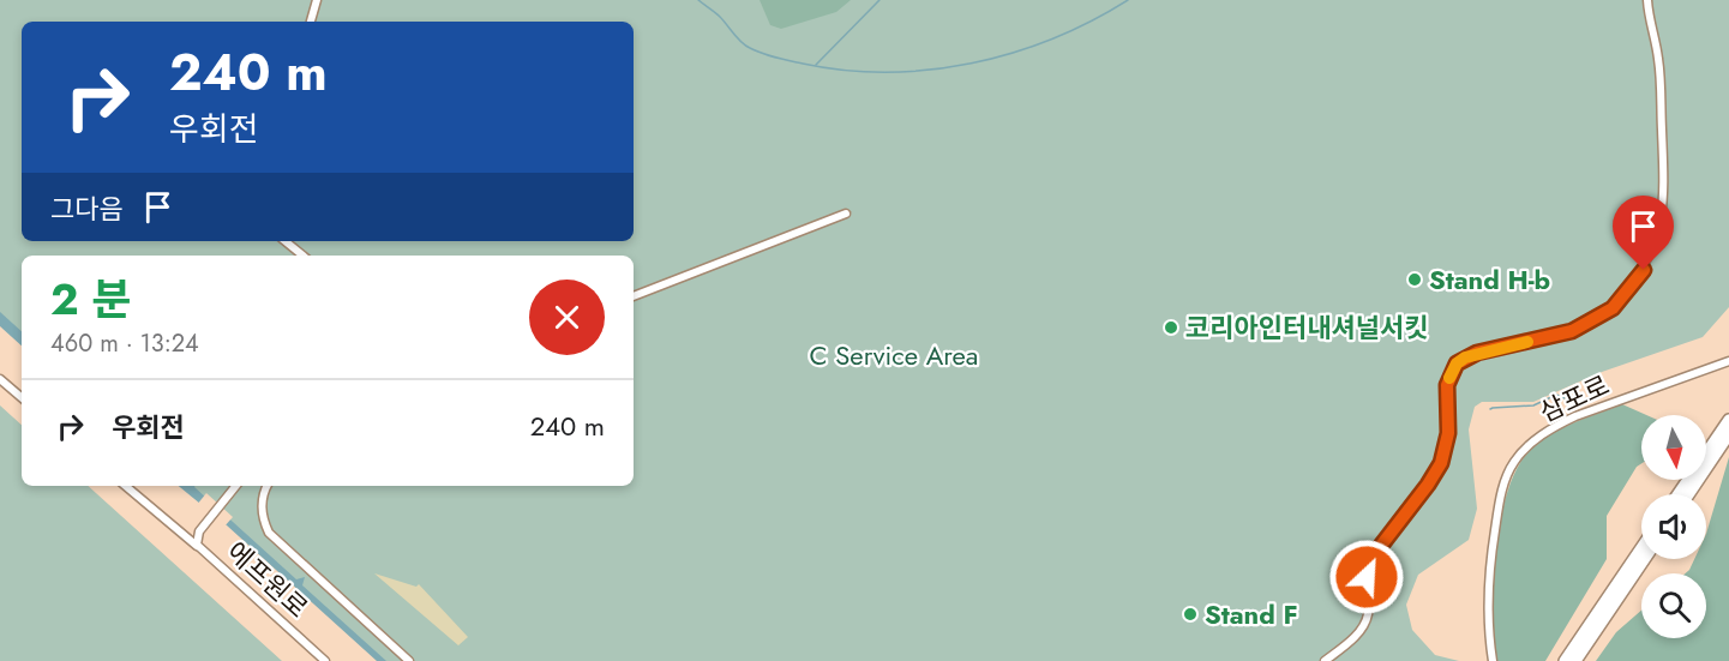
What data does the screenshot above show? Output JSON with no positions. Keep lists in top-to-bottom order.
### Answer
{
  "streets": {
    "street": ["삼포로", "에프원로"]
  },
  "parks": ["C Service Area"],
  "places": ["Stand H-b", "코리아인터내셔널서킷", "Stand F"],
  "north": "bottom",
  "page": {
    "turn": ["240 m", "우회전"],
    "then": "그다음",
    "heading": ["2 분", "460 m · 13:24"],
    "list": [
      {
        "name": "우회전",
        "value": "240 m"
      }
    ]
  }
}
